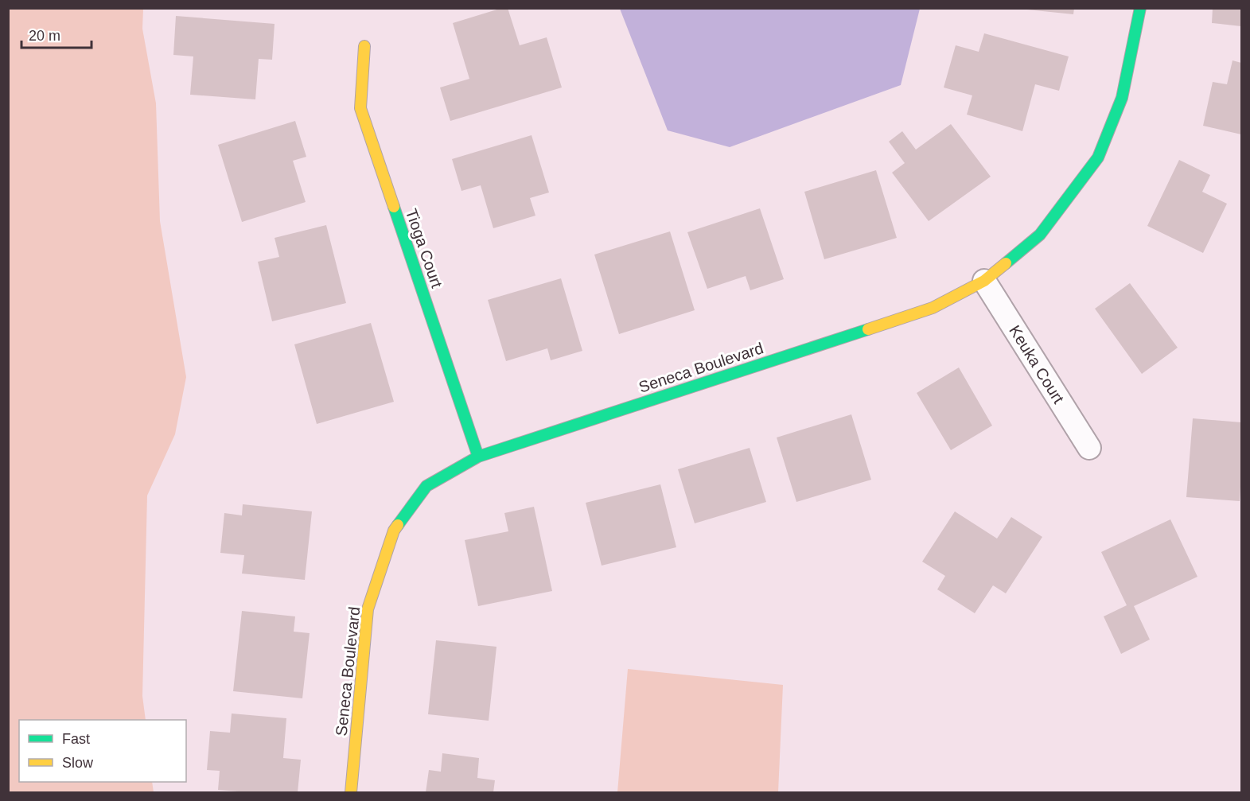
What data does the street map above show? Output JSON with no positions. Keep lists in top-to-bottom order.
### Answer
{
  "streets": {
    "street": ["Tioga Court", "Keuka Court", "Seneca Boulevard"]
  },
  "crossings": [
    ["Tioga Court", "Seneca Boulevard"],
    ["Keuka Court", "Seneca Boulevard"]
  ],
  "legend": ["Fast", "Slow"],
  "scale_bar": "20 m"
}
